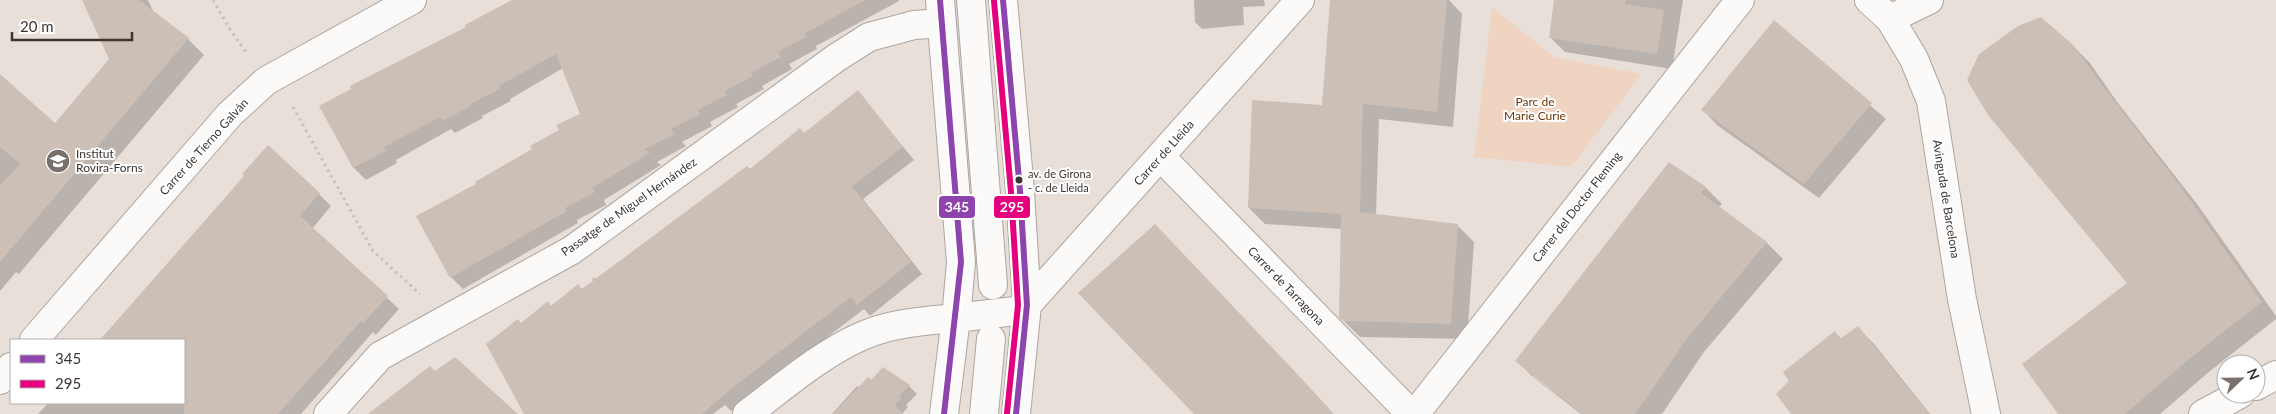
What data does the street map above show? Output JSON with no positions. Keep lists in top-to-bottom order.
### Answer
{
  "streets": {
    "street": [
      "Carrer de Tierno Galván",
      "Carrer de Lleida",
      "Avinguda de Barcelona",
      "Passatge de Miguel Hernández",
      "Carrer del Doctor Fleming",
      "Carrer de Tarragona"
    ]
  },
  "crossings": [
    ["Carrer de Lleida", "Carrer de Tarragona"]
  ],
  "parks": ["Parc de Marie Curie"],
  "places": {
    "school or university": ["Institut Rovira-Forns"],
    "other": ["av. de Girona - c. de Lleida"]
  },
  "lines": ["transit line 345", "transit line 295"],
  "legend": ["345", "295"],
  "scale_bar": "20 m",
  "north": "right"
}
